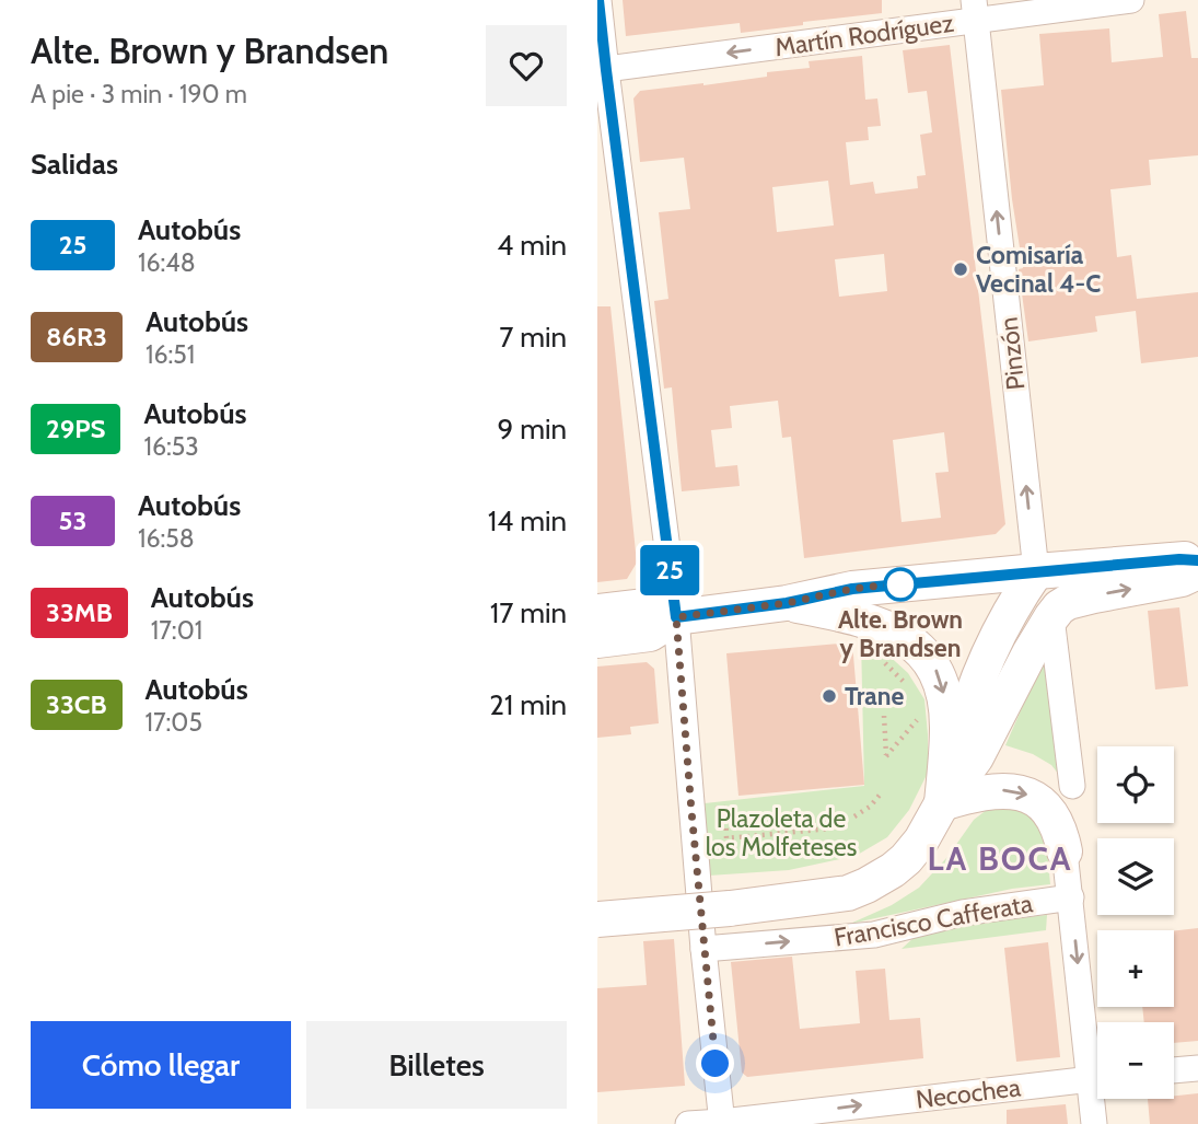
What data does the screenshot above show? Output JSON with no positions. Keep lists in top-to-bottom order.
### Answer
{
  "streets": {
    "street": [
      "Martín Rodríguez",
      "Pinzón",
      "Francisco Cafferata",
      "Necochea"
    ]
  },
  "crossings": [
    ["Martín Rodríguez", "Pinzón"]
  ],
  "one_way": [
    "Martín Rodríguez",
    "Pinzón",
    "Francisco Cafferata",
    "Necochea"
  ],
  "districts": ["LA BOCA"],
  "parks": ["Plazoleta de los Molfeteses"],
  "places": ["Comisaría Vecinal 4-C", "Alte. Brown y Brandsen", "Trane"],
  "lines": ["bus line 25"],
  "page": {
    "heading": [
      ["Alte. Brown y Brandsen", "A pie · 3 min · 190 m"],
      "Salidas"
    ],
    "on_map": "25",
    "list": [
      {
        "mark": "25",
        "name": "Autobús",
        "note": "16:48",
        "value": "4 min"
      },
      {
        "mark": "86R3",
        "name": "Autobús",
        "note": "16:51",
        "value": "7 min"
      },
      {
        "mark": "29PS",
        "name": "Autobús",
        "note": "16:53",
        "value": "9 min"
      },
      {
        "mark": "53",
        "name": "Autobús",
        "note": "16:58",
        "value": "14 min"
      },
      {
        "mark": "33MB",
        "name": "Autobús",
        "note": "17:01",
        "value": "17 min"
      },
      {
        "mark": "33CB",
        "name": "Autobús",
        "note": "17:05",
        "value": "21 min"
      }
    ],
    "map_buttons": ["+", "−"],
    "buttons": ["Cómo llegar", "Billetes"]
  }
}
